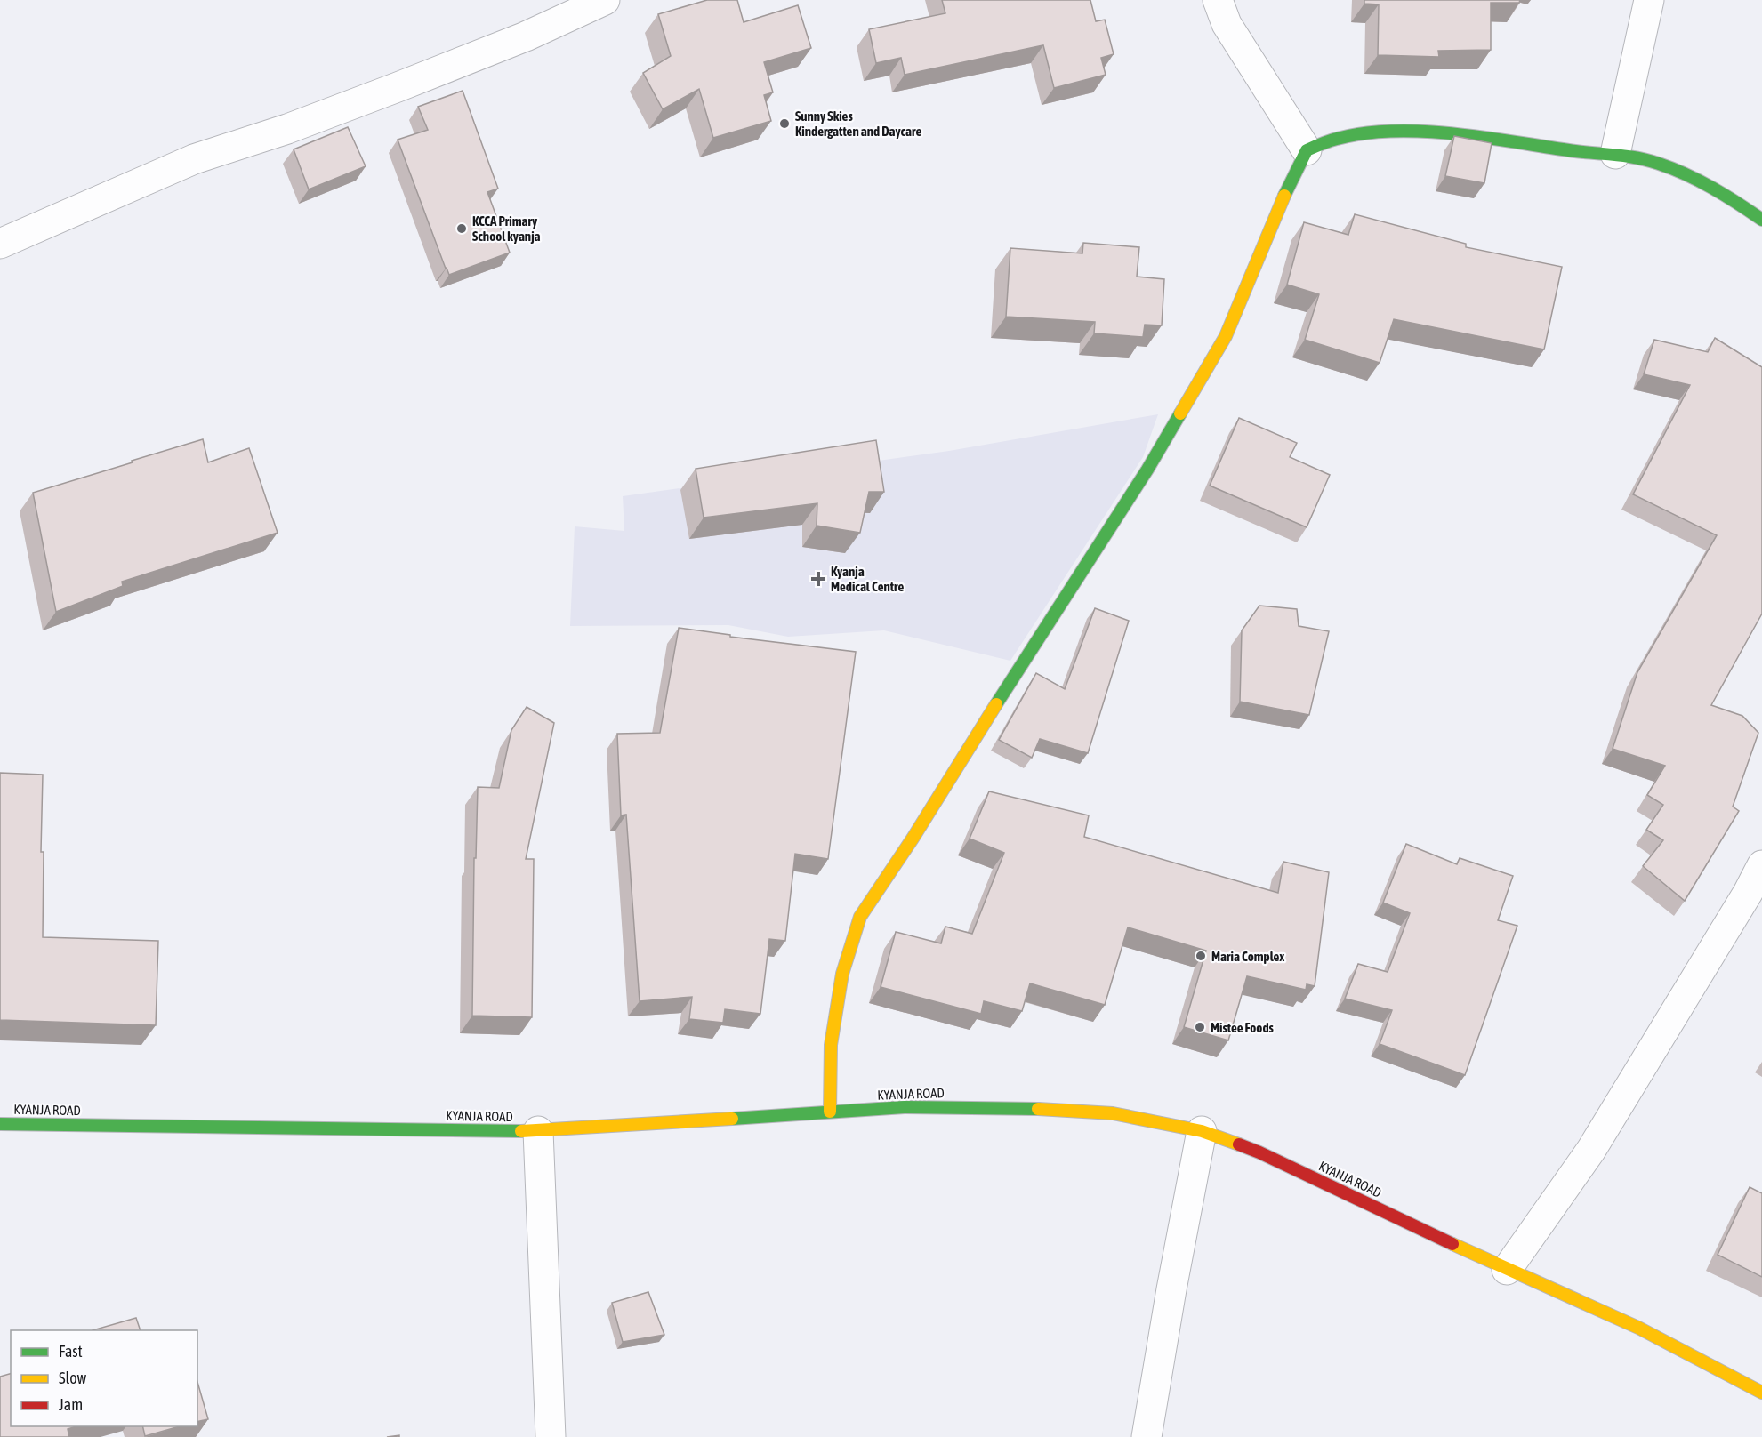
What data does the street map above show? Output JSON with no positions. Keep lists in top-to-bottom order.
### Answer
{
  "streets": {
    "street": ["KYANJA ROAD"]
  },
  "places": {
    "other": [
      "Sunny Skies Kindergatten and Daycare",
      "KCCA Primary School kyanja",
      "Maria Complex",
      "Mistee Foods"
    ],
    "health": ["Kyanja Medical Centre"]
  },
  "legend": ["Fast", "Slow", "Jam"]
}
